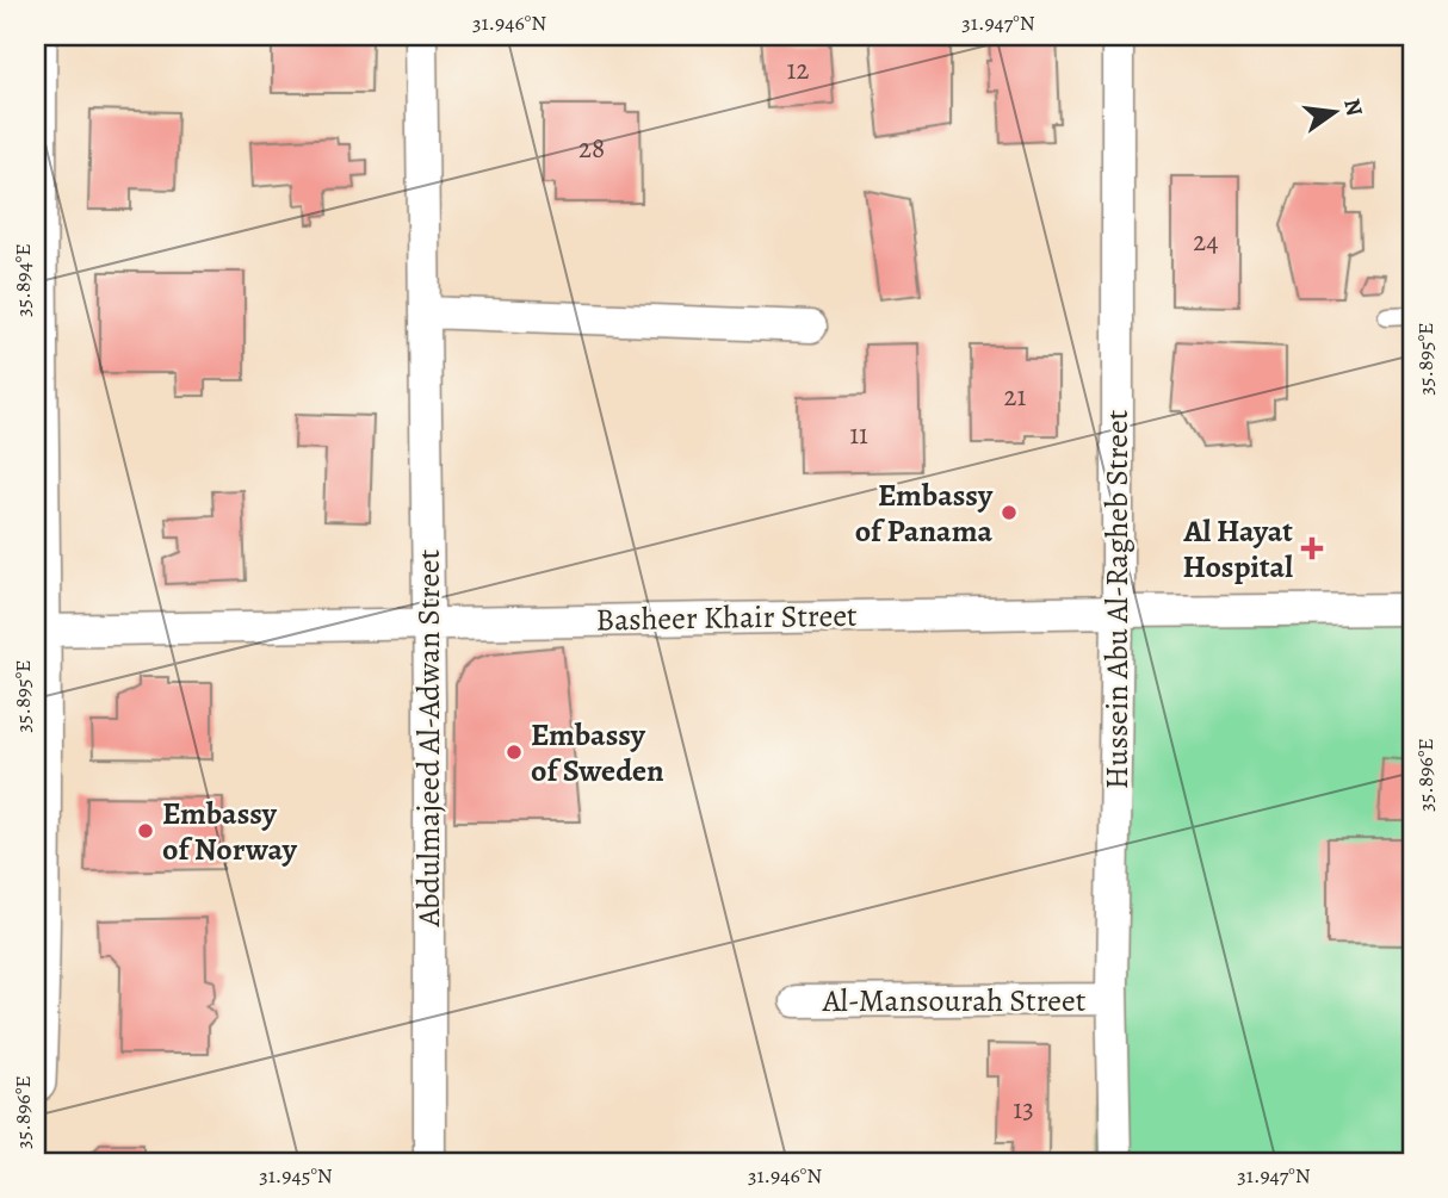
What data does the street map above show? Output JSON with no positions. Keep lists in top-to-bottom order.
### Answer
{
  "streets": {
    "street": [
      "Hussein Abu Al-Ragheb Street",
      "Basheer Khair Street",
      "Abdulmajeed Al-Adwan Street",
      "Al-Mansourah Street"
    ]
  },
  "crossings": [
    ["Hussein Abu Al-Ragheb Street", "Basheer Khair Street"],
    ["Hussein Abu Al-Ragheb Street", "Al-Mansourah Street"],
    ["Basheer Khair Street", "Abdulmajeed Al-Adwan Street"]
  ],
  "places": {
    "other": ["Embassy of Panama", "Embassy of Sweden", "Embassy of Norway"],
    "health": ["Al Hayat Hospital"]
  },
  "house_numbers": [
    "12",
    "28",
    "24",
    "21",
    "11",
    "13"
  ],
  "north": "right",
  "coordinates": [
    "31.946°N",
    "31.947°N",
    "35.894°E",
    "35.895°E",
    "35.896°E",
    "31.945°N"
  ]
}
